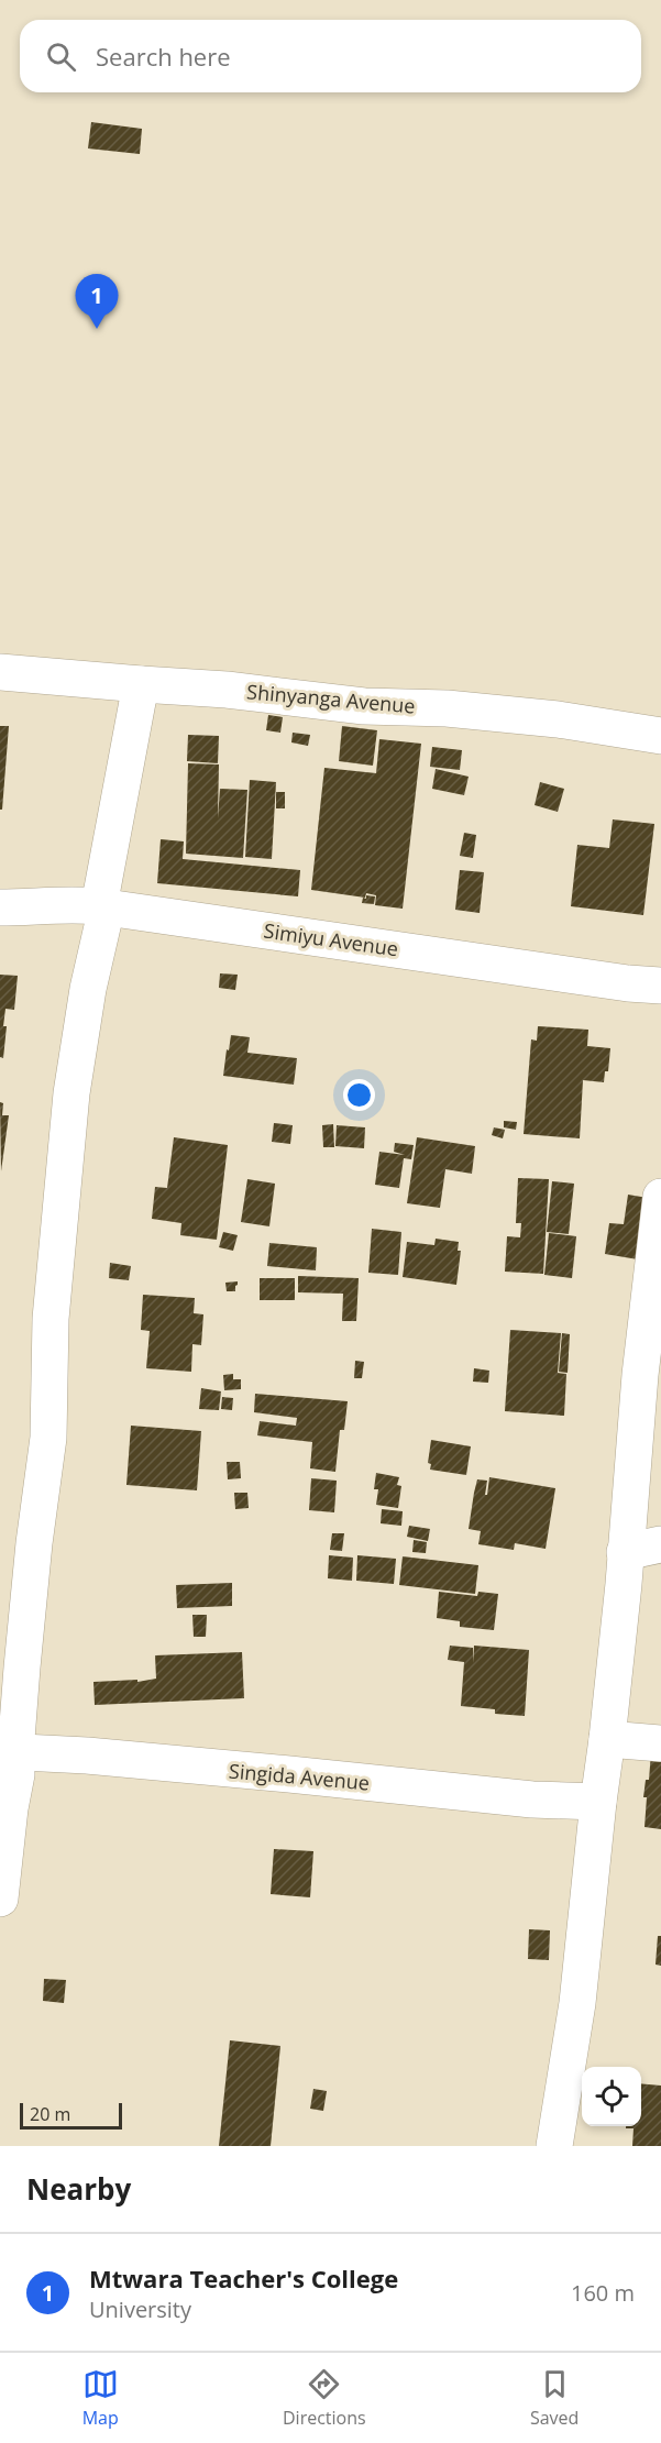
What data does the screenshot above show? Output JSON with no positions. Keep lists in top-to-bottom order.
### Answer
{
  "streets": {
    "street": ["Shinyanga Avenue", "Simiyu Avenue", "Singida Avenue"]
  },
  "scale_bar": "20 m",
  "page": {
    "search": "Search here",
    "pins": "1",
    "scale": "20 m",
    "heading": "Nearby",
    "list": [
      {
        "mark": "1",
        "name": "Mtwara Teacher's College",
        "note": "University",
        "value": "160 m"
      }
    ],
    "nav": ["Map", "Directions", "Saved"]
  }
}
